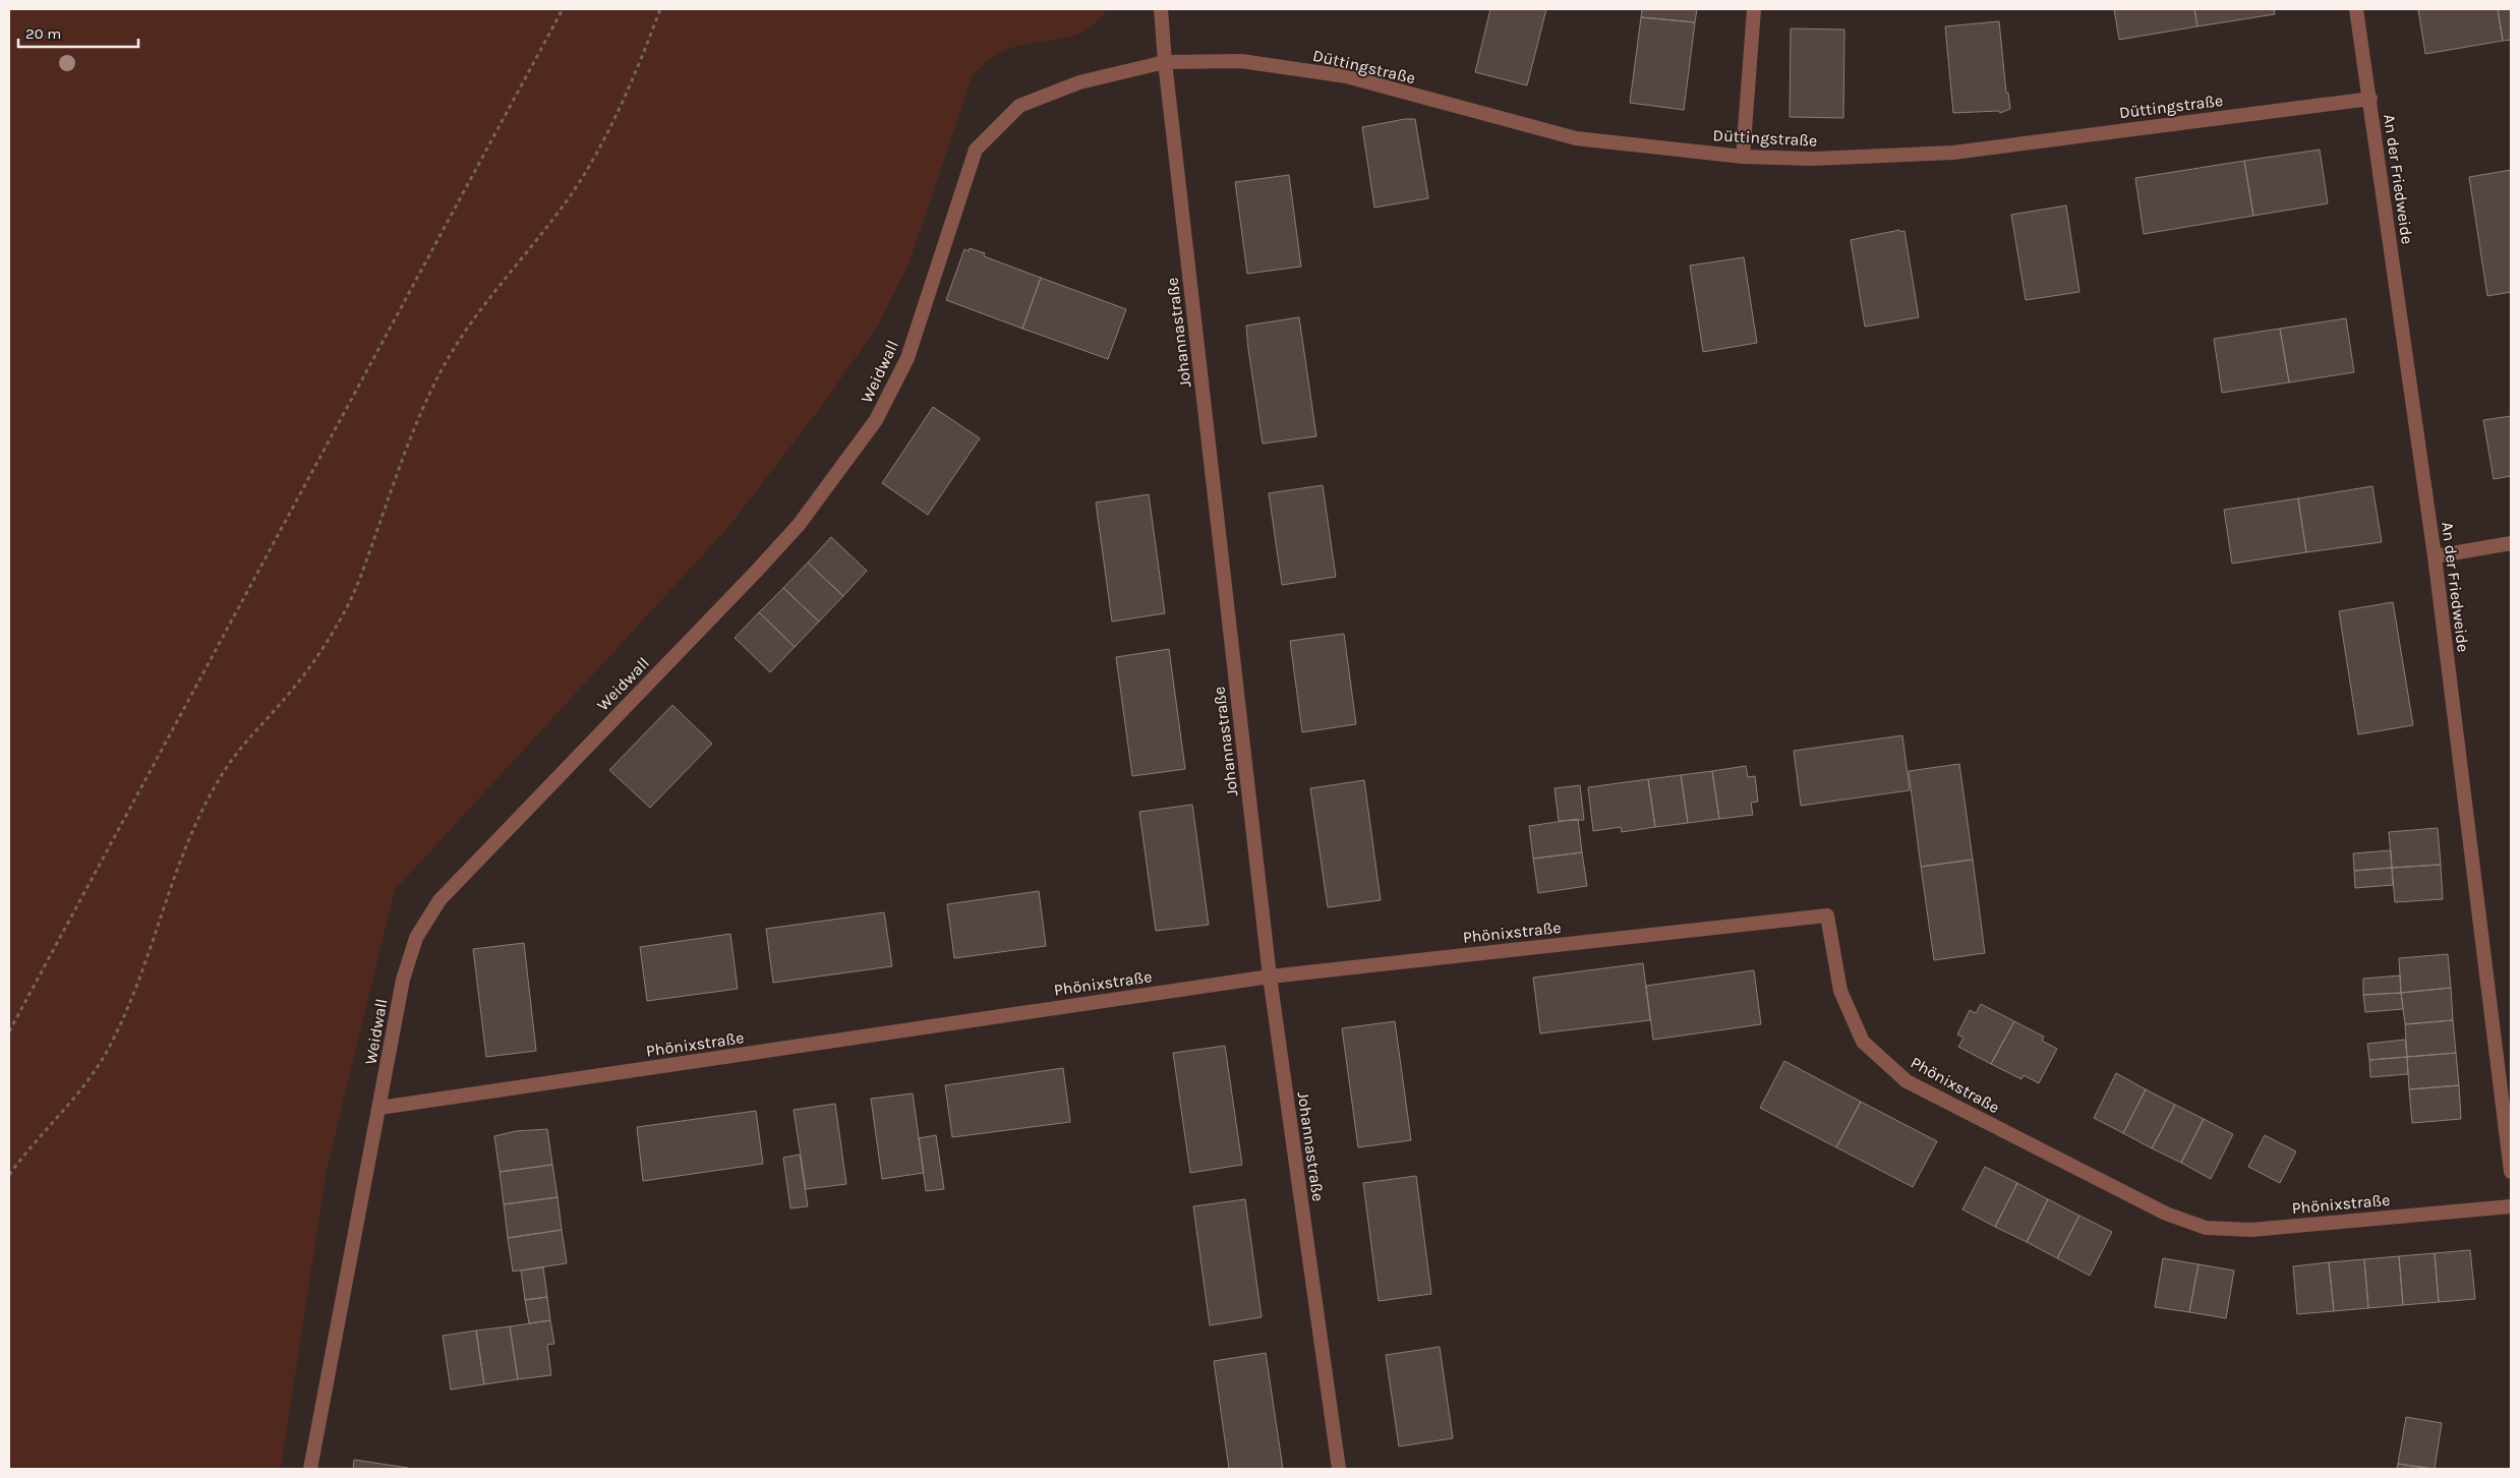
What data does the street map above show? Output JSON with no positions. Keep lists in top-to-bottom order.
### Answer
{
  "streets": {
    "street": [
      "Düttingstraße",
      "An der Friedweide",
      "Johannastraße",
      "Weidwall",
      "Phönixstraße"
    ]
  },
  "crossings": [
    ["Düttingstraße", "An der Friedweide"],
    ["Düttingstraße", "Johannastraße"],
    ["Düttingstraße", "Weidwall"],
    ["Johannastraße", "Weidwall"],
    ["Johannastraße", "Phönixstraße"],
    ["Weidwall", "Phönixstraße"]
  ],
  "scale_bar": "20 m"
}
